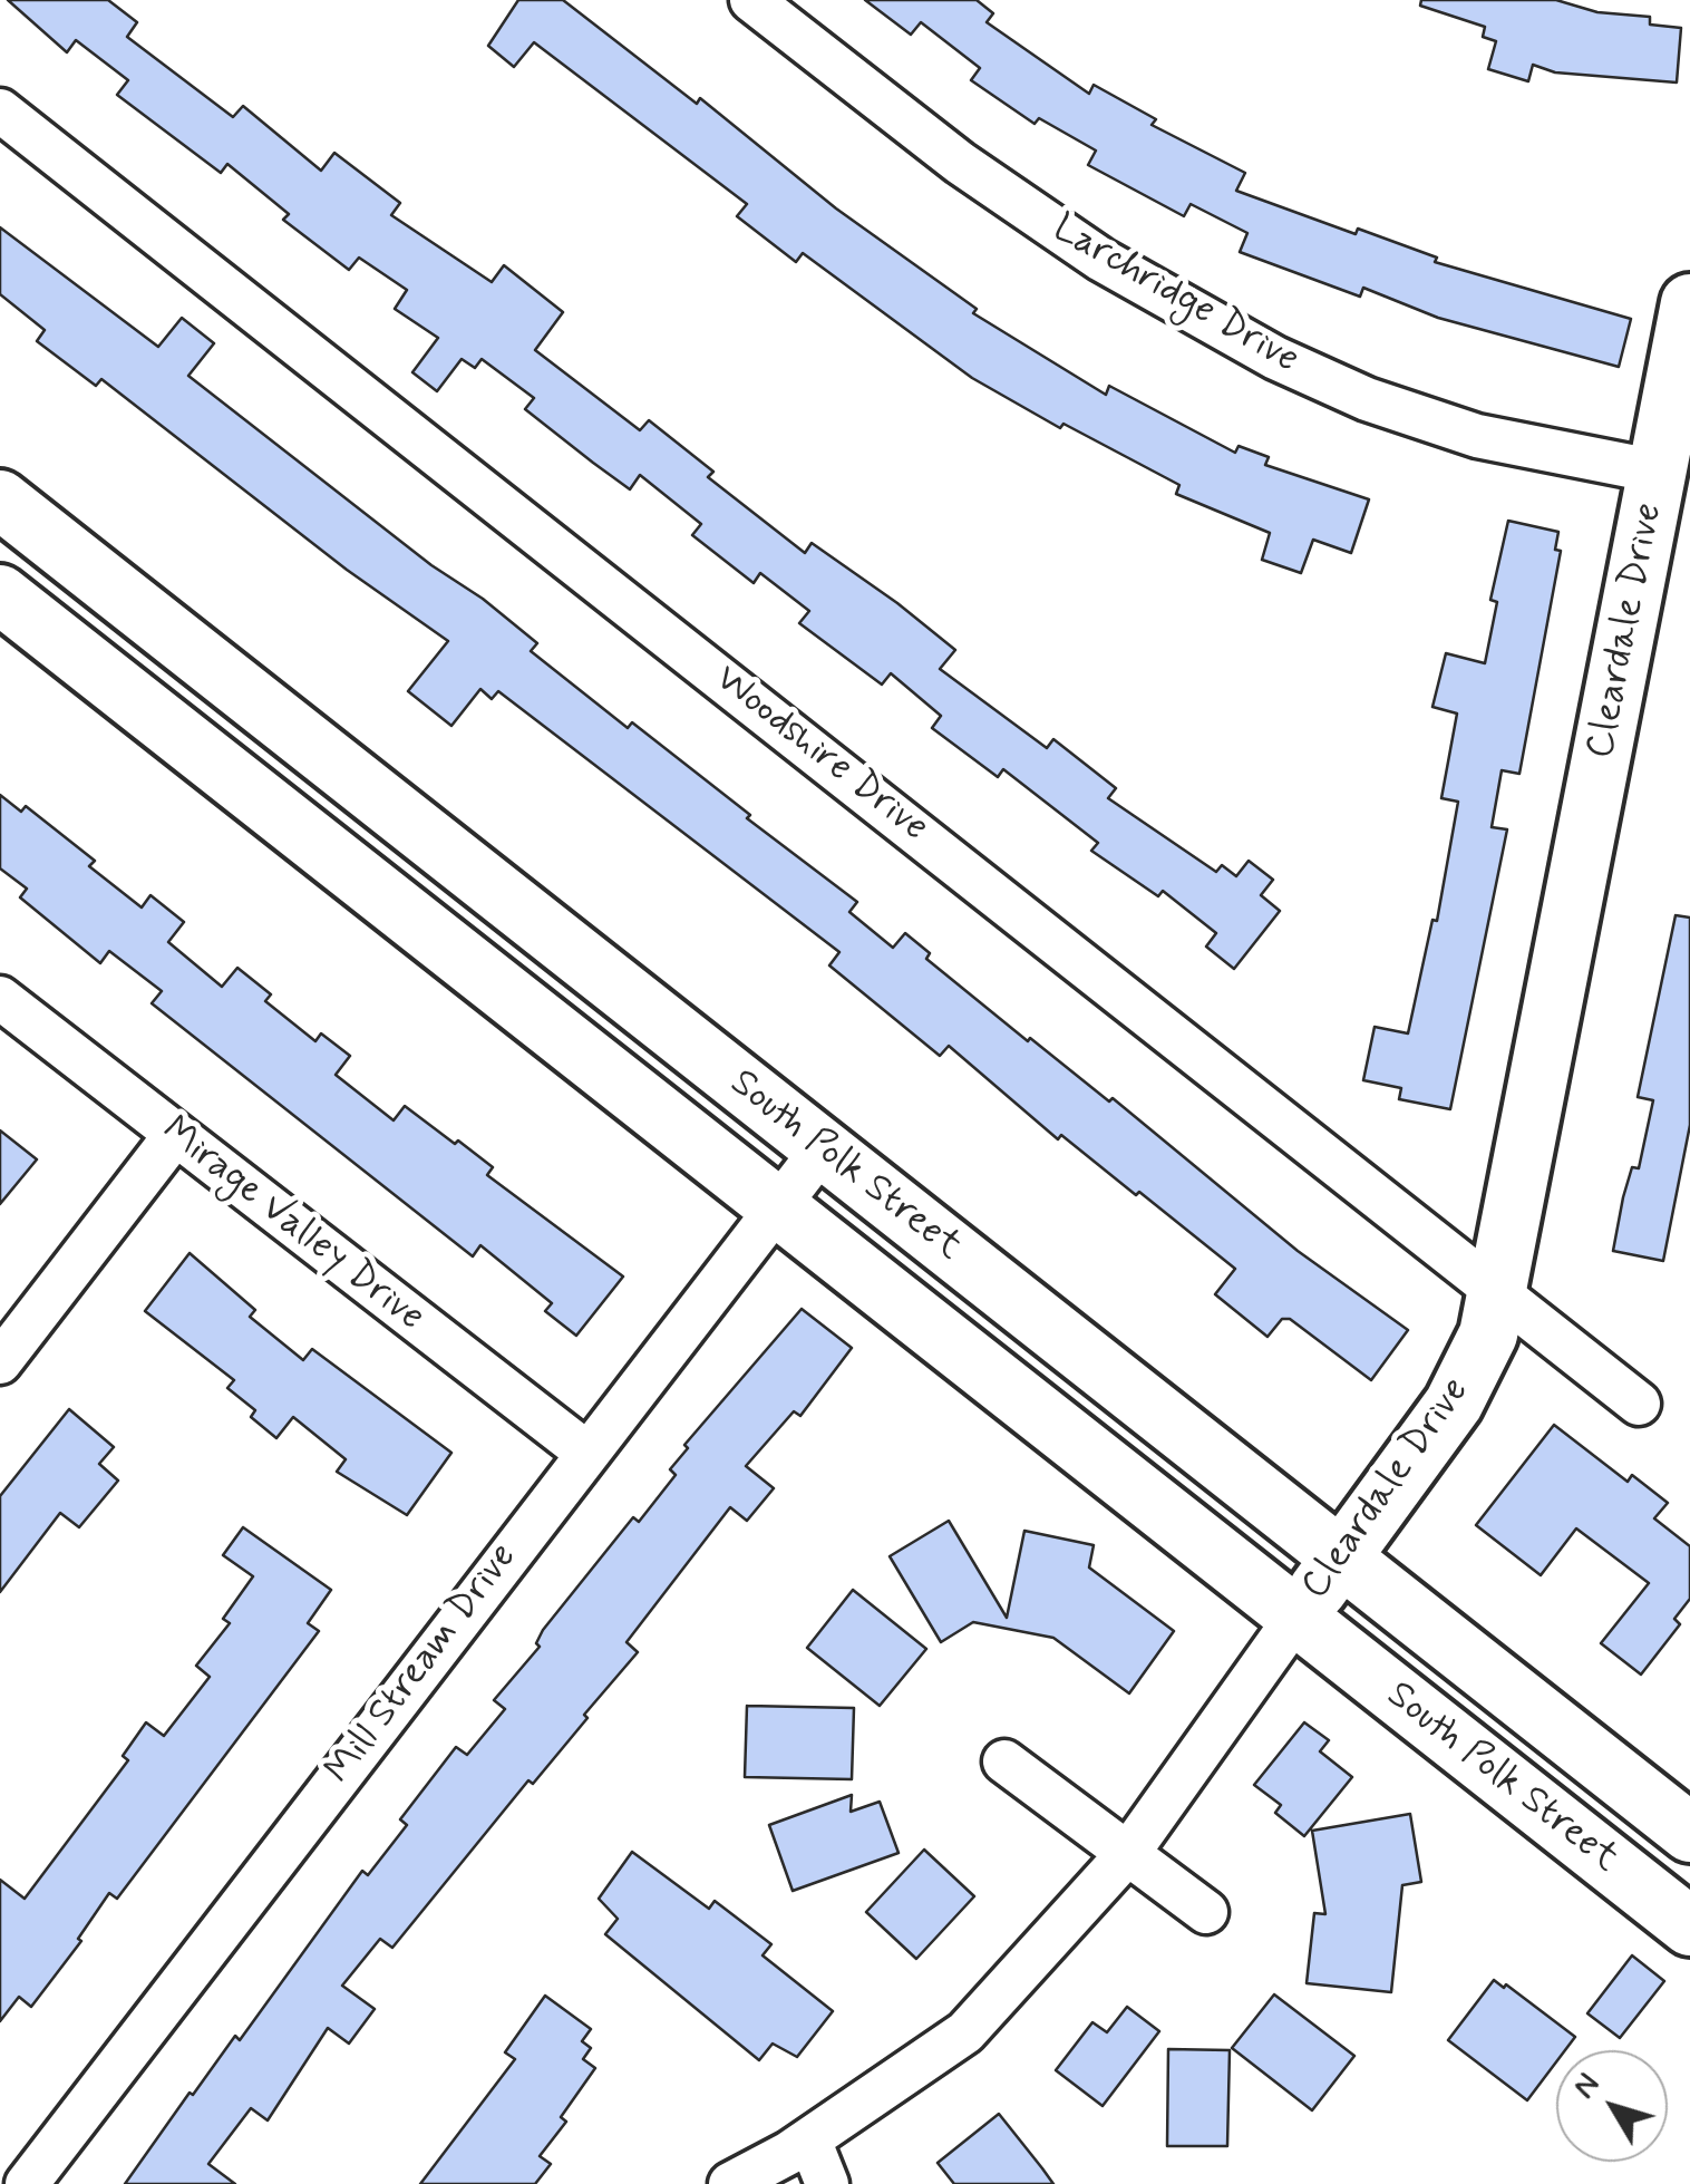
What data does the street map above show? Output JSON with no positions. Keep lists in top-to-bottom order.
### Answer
{
  "streets": {
    "main road": ["Cleardale Drive", "South Polk Street"],
    "street": [
      "Larchridge Drive",
      "Woodshire Drive",
      "Mirage Valley Drive",
      "Mill Stream Drive"
    ]
  },
  "crossings": [
    ["Larchridge Drive", "Cleardale Drive"],
    ["Cleardale Drive", "Woodshire Drive"],
    ["Cleardale Drive", "South Polk Street"],
    ["South Polk Street", "Mill Stream Drive"],
    ["Mirage Valley Drive", "Mill Stream Drive"]
  ],
  "north": "top left"
}
